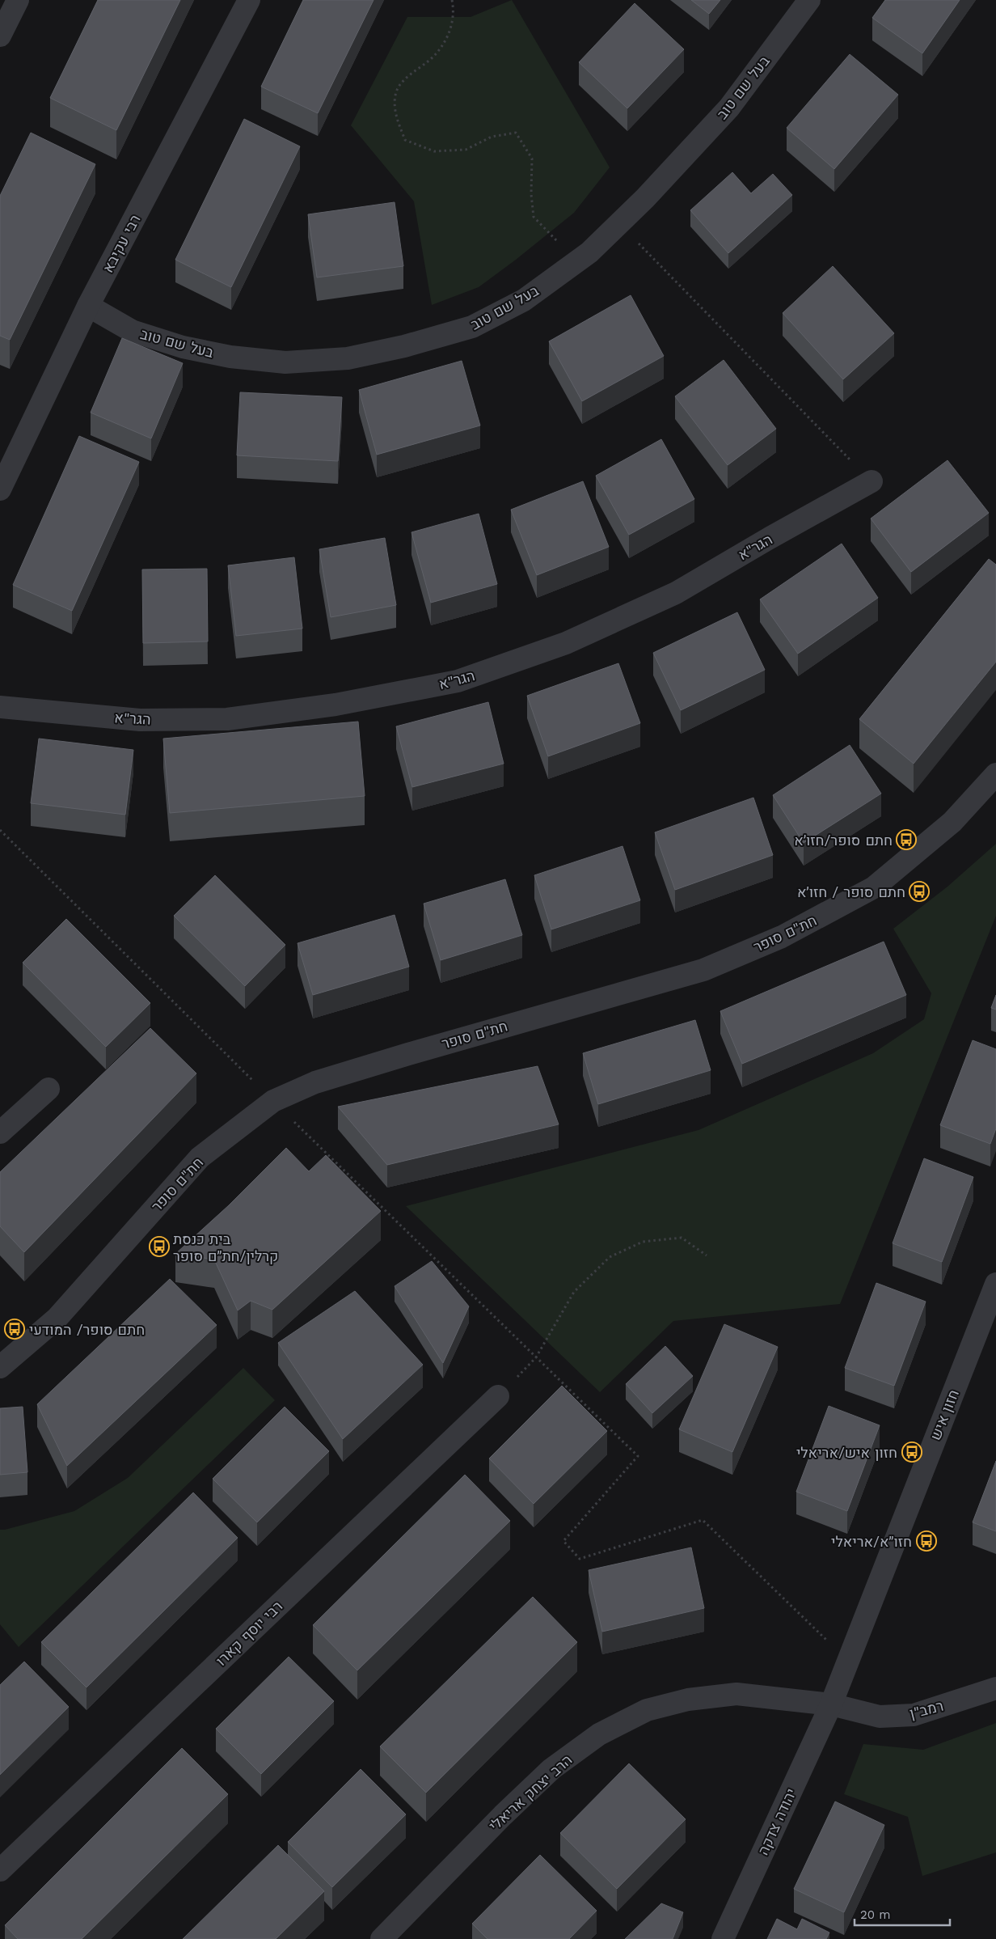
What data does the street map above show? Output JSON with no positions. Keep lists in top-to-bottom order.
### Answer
{
  "streets": {
    "street": [
      "בעל שם טוב",
      "רבי עקיבא",
      "הגר\"א",
      "חת\"ם סופר",
      "חזון איש",
      "רבי יוסף קארו",
      "רמב\"ן",
      "הרב יצחק אריאלי",
      "יהודה צדקה"
    ]
  },
  "crossings": [
    ["בעל שם טוב", "רבי עקיבא"],
    ["חזון איש", "רמב\"ן"],
    ["חזון איש", "הרב יצחק אריאלי"],
    ["חזון איש", "יהודה צדקה"],
    ["רמב\"ן", "הרב יצחק אריאלי"],
    ["רמב\"ן", "יהודה צדקה"],
    ["הרב יצחק אריאלי", "יהודה צדקה"]
  ],
  "places": {
    "bus stop": [
      "חתם סופר/חזו׳א",
      "חתם סופר / חזו׳א",
      "בית כנסת קרלין/חת״ם סופר",
      "חתם סופר/ המודעי",
      "חזון איש/אריאלי",
      "חזו״א/אריאלי"
    ]
  },
  "scale_bar": "20 m"
}
